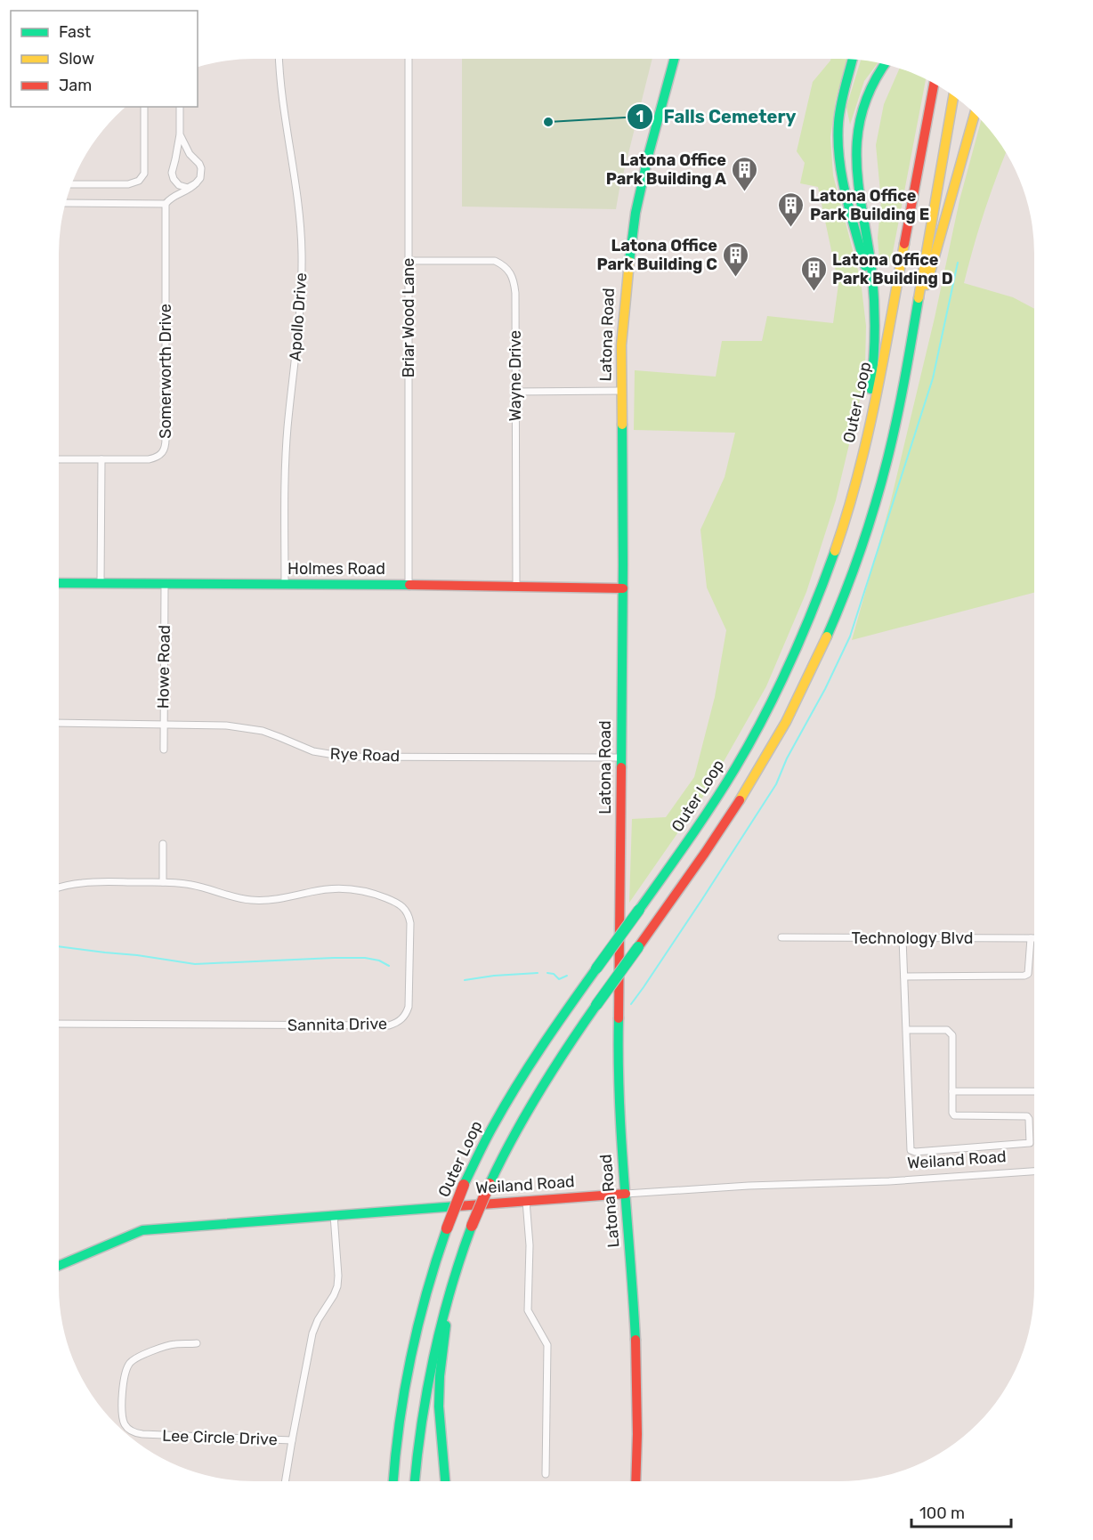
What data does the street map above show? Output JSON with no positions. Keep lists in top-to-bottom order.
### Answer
{
  "streets": {
    "main road": [
      "Latona Road",
      "Outer Loop",
      "Holmes Road",
      "Weiland Road"
    ],
    "street": [
      "Apollo Drive",
      "Briar Wood Lane",
      "Somerworth Drive",
      "Wayne Drive",
      "Howe Road",
      "Rye Road",
      "Technology Blvd",
      "Sannita Drive",
      "Lee Circle Drive"
    ]
  },
  "crossings": [
    ["Apollo Drive", "Holmes Road"],
    ["Briar Wood Lane", "Wayne Drive"],
    ["Briar Wood Lane", "Holmes Road"],
    ["Latona Road", "Holmes Road"],
    ["Latona Road", "Rye Road"],
    ["Latona Road", "Weiland Road"],
    ["Wayne Drive", "Holmes Road"],
    ["Holmes Road", "Howe Road"],
    ["Howe Road", "Rye Road"]
  ],
  "places": {
    "other": ["Falls Cemetery"],
    "building": [
      "Latona Office Park Building A",
      "Latona Office Park Building E",
      "Latona Office Park Building C",
      "Latona Office Park Building D"
    ]
  },
  "legend": ["Fast", "Slow", "Jam"],
  "scale_bar": "100 m"
}
